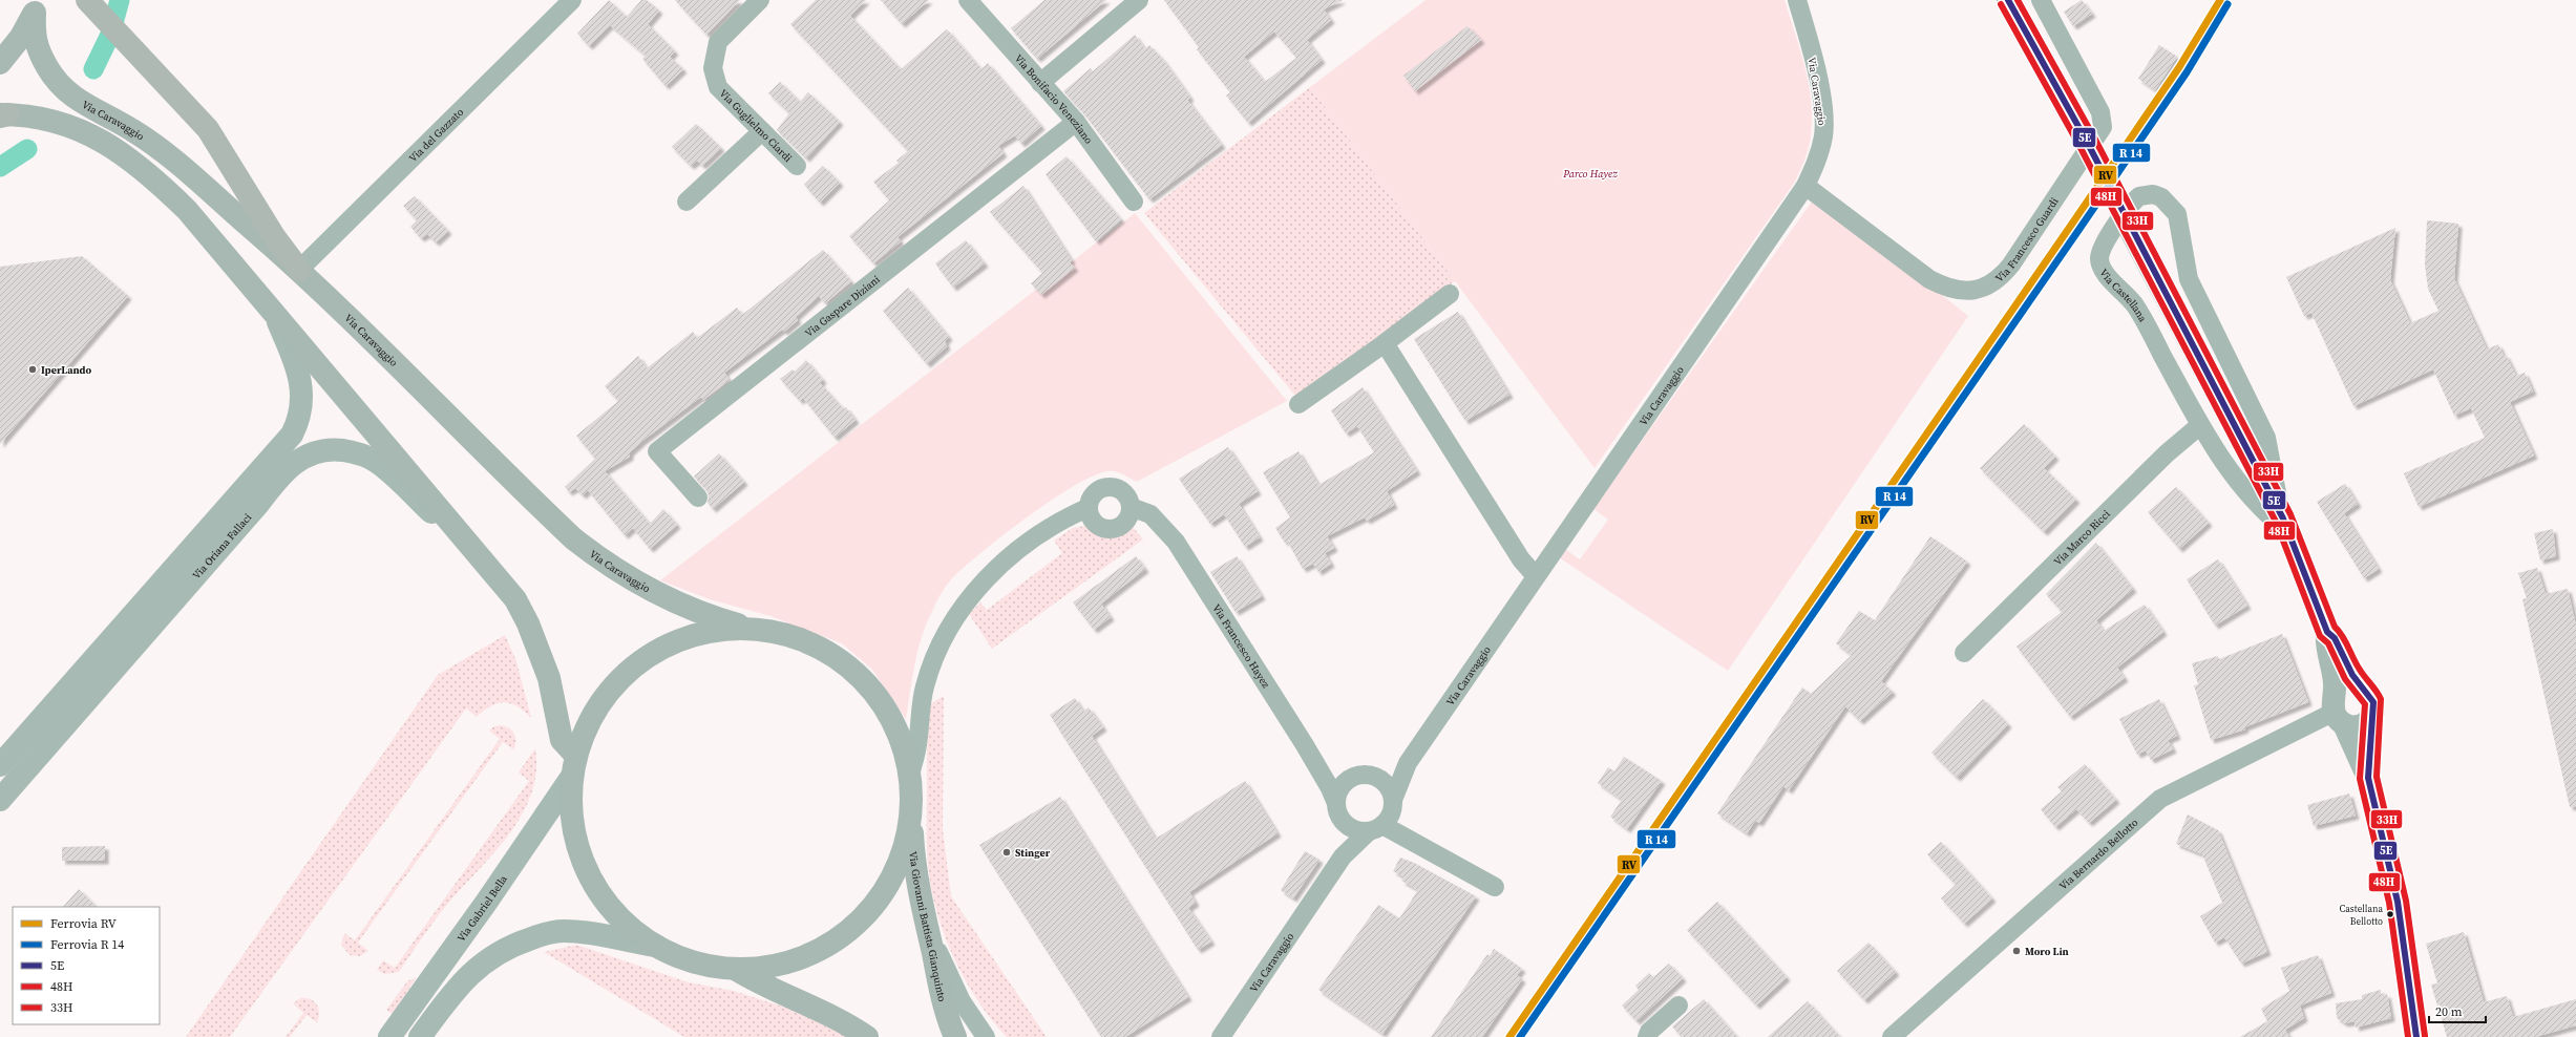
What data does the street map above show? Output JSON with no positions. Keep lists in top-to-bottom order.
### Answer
{
  "streets": {
    "main road": ["Via Caravaggio", "Via Giovanni Battista Gianquinto"],
    "street": [
      "Via Bonifacio Veneziano",
      "Via Guglielmo Ciardi",
      "Via del Gazzato",
      "Via Francesco Guardi",
      "Via Castellana",
      "Via Gaspare Diziani",
      "Via Marco Ricci",
      "Via Oriana Fallaci",
      "Via Francesco Hayez",
      "Via Bernardo Bellotto",
      "Via Gabriel Bella"
    ]
  },
  "crossings": [
    ["Via Caravaggio", "Via del Gazzato"],
    ["Via Caravaggio", "Via Francesco Guardi"],
    ["Via Caravaggio", "Via Francesco Hayez"],
    ["Via Bonifacio Veneziano", "Via Gaspare Diziani"],
    ["Via Castellana", "Via Marco Ricci"],
    ["Via Castellana", "Via Bernardo Bellotto"]
  ],
  "parks": ["Parco Hayez"],
  "places": [
    "IperLando",
    "Stinger",
    "Castellana Bellotto",
    "Moro Lin"
  ],
  "lines": [
    "rail line RV",
    "transit line 5E",
    "transit line 33H",
    "transit line 48H"
  ],
  "legend": [
    "Ferrovia RV",
    "Ferrovia R 14",
    "5E",
    "48H",
    "33H"
  ],
  "scale_bar": "20 m"
}
